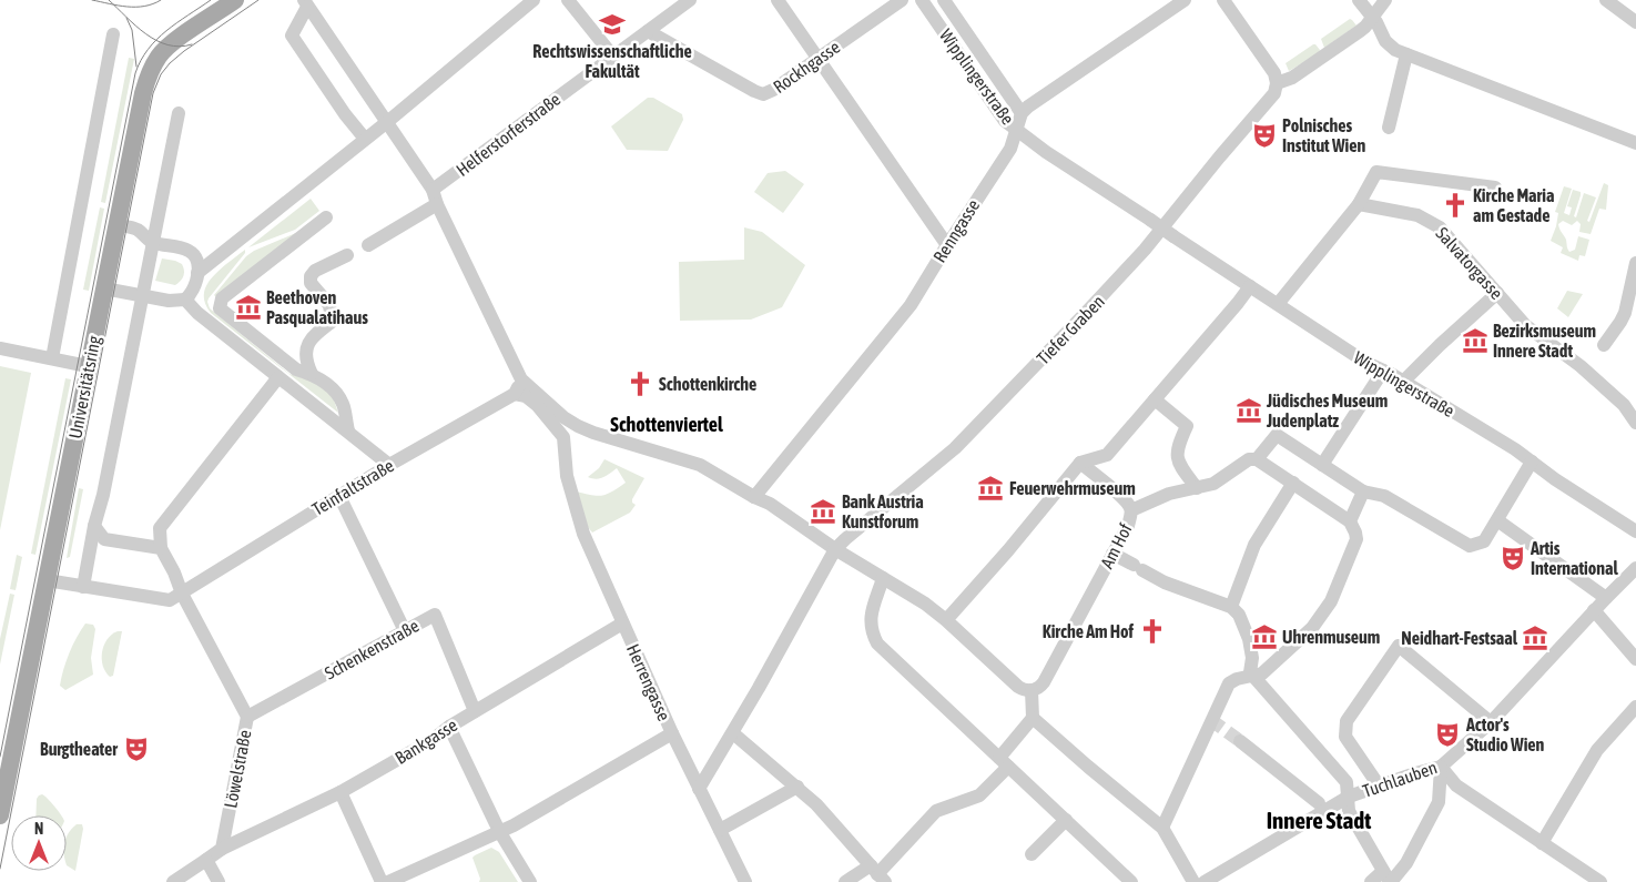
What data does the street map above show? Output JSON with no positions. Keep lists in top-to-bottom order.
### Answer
{
  "streets": {
    "main road": ["Universitätsring"],
    "street": [
      "Rockhgasse",
      "Wipplingerstraße",
      "Helferstorferstraße",
      "Renngasse",
      "Salvatorgasse",
      "Tiefer Graben",
      "Teinfaltstraße",
      "Am Hof",
      "Schenkenstraße",
      "Herrengasse",
      "Bankgasse",
      "Löwelstraße",
      "Tuchlauben"
    ]
  },
  "crossings": [
    ["Rockhgasse", "Helferstorferstraße"],
    ["Wipplingerstraße", "Renngasse"],
    ["Tiefer Graben", "Herrengasse"],
    ["Teinfaltstraße", "Löwelstraße"],
    ["Schenkenstraße", "Bankgasse"],
    ["Schenkenstraße", "Löwelstraße"],
    ["Herrengasse", "Bankgasse"],
    ["Bankgasse", "Löwelstraße"]
  ],
  "districts": ["Schottenviertel", "Innere Stadt"],
  "places": {
    "school or university": ["Rechtswissenschaftliche Fakultät"],
    "theatre": [
      "Polnisches Institut Wien",
      "Artis International",
      "Actor's Studio Wien",
      "Burgtheater"
    ],
    "church": ["Kirche Maria am Gestade", "Schottenkirche", "Kirche Am Hof"],
    "museum": [
      "Beethoven Pasqualatihaus",
      "Bezirksmuseum Innere Stadt",
      "Jüdisches Museum Judenplatz",
      "Feuerwehrmuseum",
      "Bank Austria Kunstforum",
      "Uhrenmuseum",
      "Neidhart-Festsaal"
    ]
  },
  "north": "top"
}
